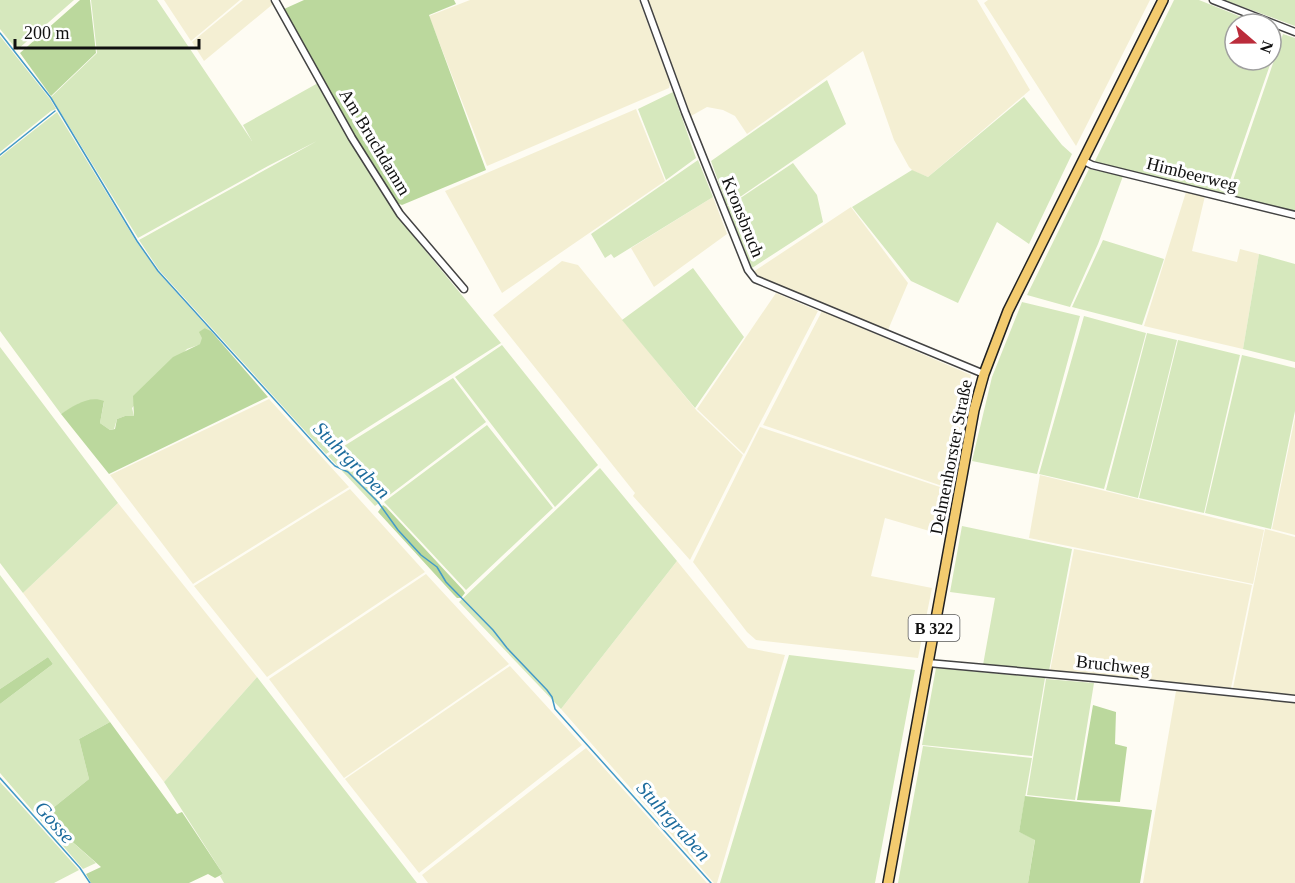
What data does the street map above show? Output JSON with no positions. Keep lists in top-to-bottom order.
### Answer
{
  "streets": {
    "main road": ["Delmenhorster Straße", "B 322"],
    "street": [
      "Am Bruchdamm",
      "Himbeerweg",
      "Kronsbruch",
      "Bruchweg"
    ]
  },
  "crossings": [
    ["Himbeerweg", "Delmenhorster Straße"],
    ["Kronsbruch", "Delmenhorster Straße"],
    ["Delmenhorster Straße", "Bruchweg"]
  ],
  "water": ["Stuhrgraben", "Gosse"],
  "scale_bar": "200 m",
  "north": "right"
}
